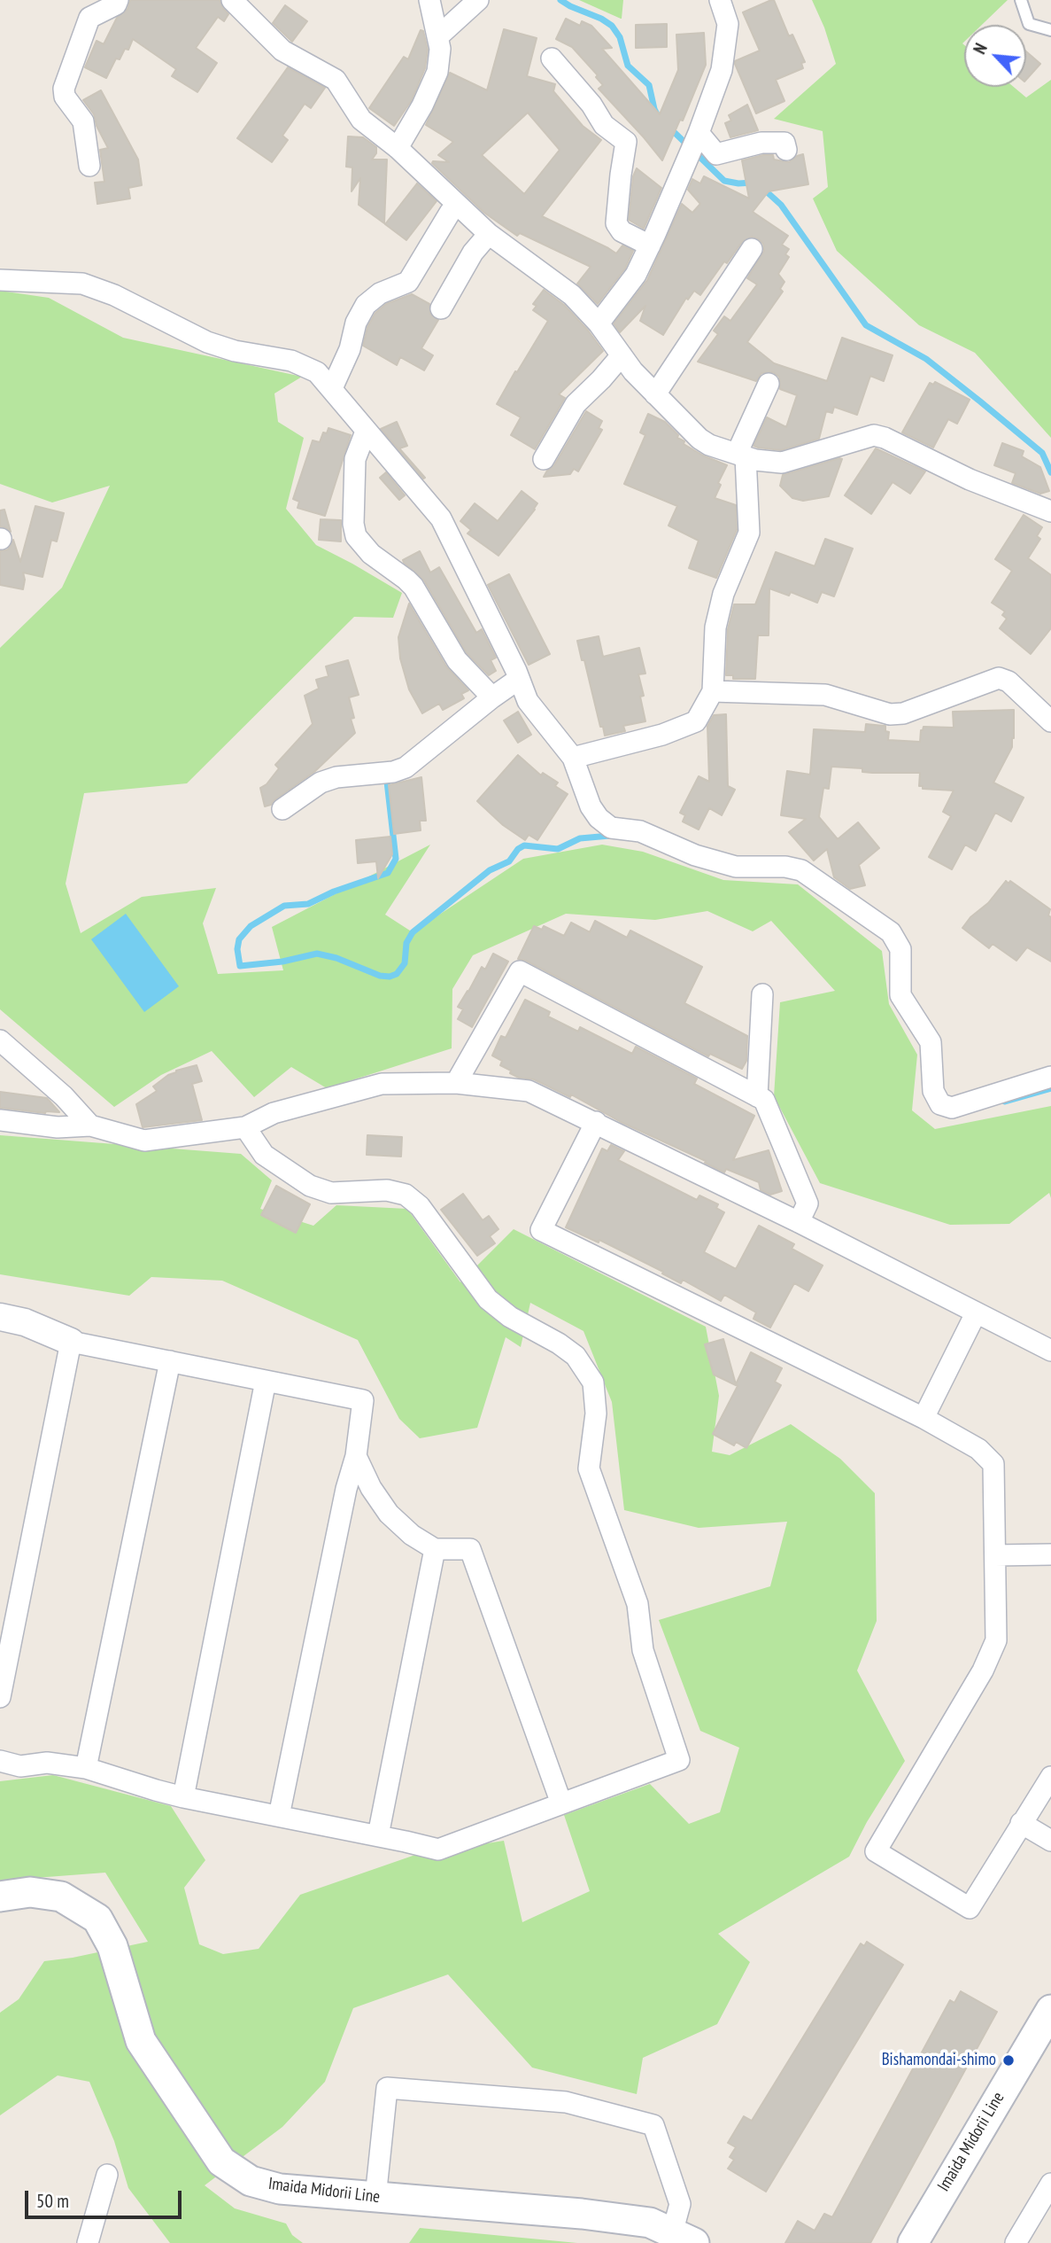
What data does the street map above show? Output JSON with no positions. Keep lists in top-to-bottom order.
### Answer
{
  "streets": {
    "main road": ["Imaida Midorii Line"]
  },
  "places": ["Bishamondai-shimo"],
  "scale_bar": "50 m",
  "north": "top left"
}
